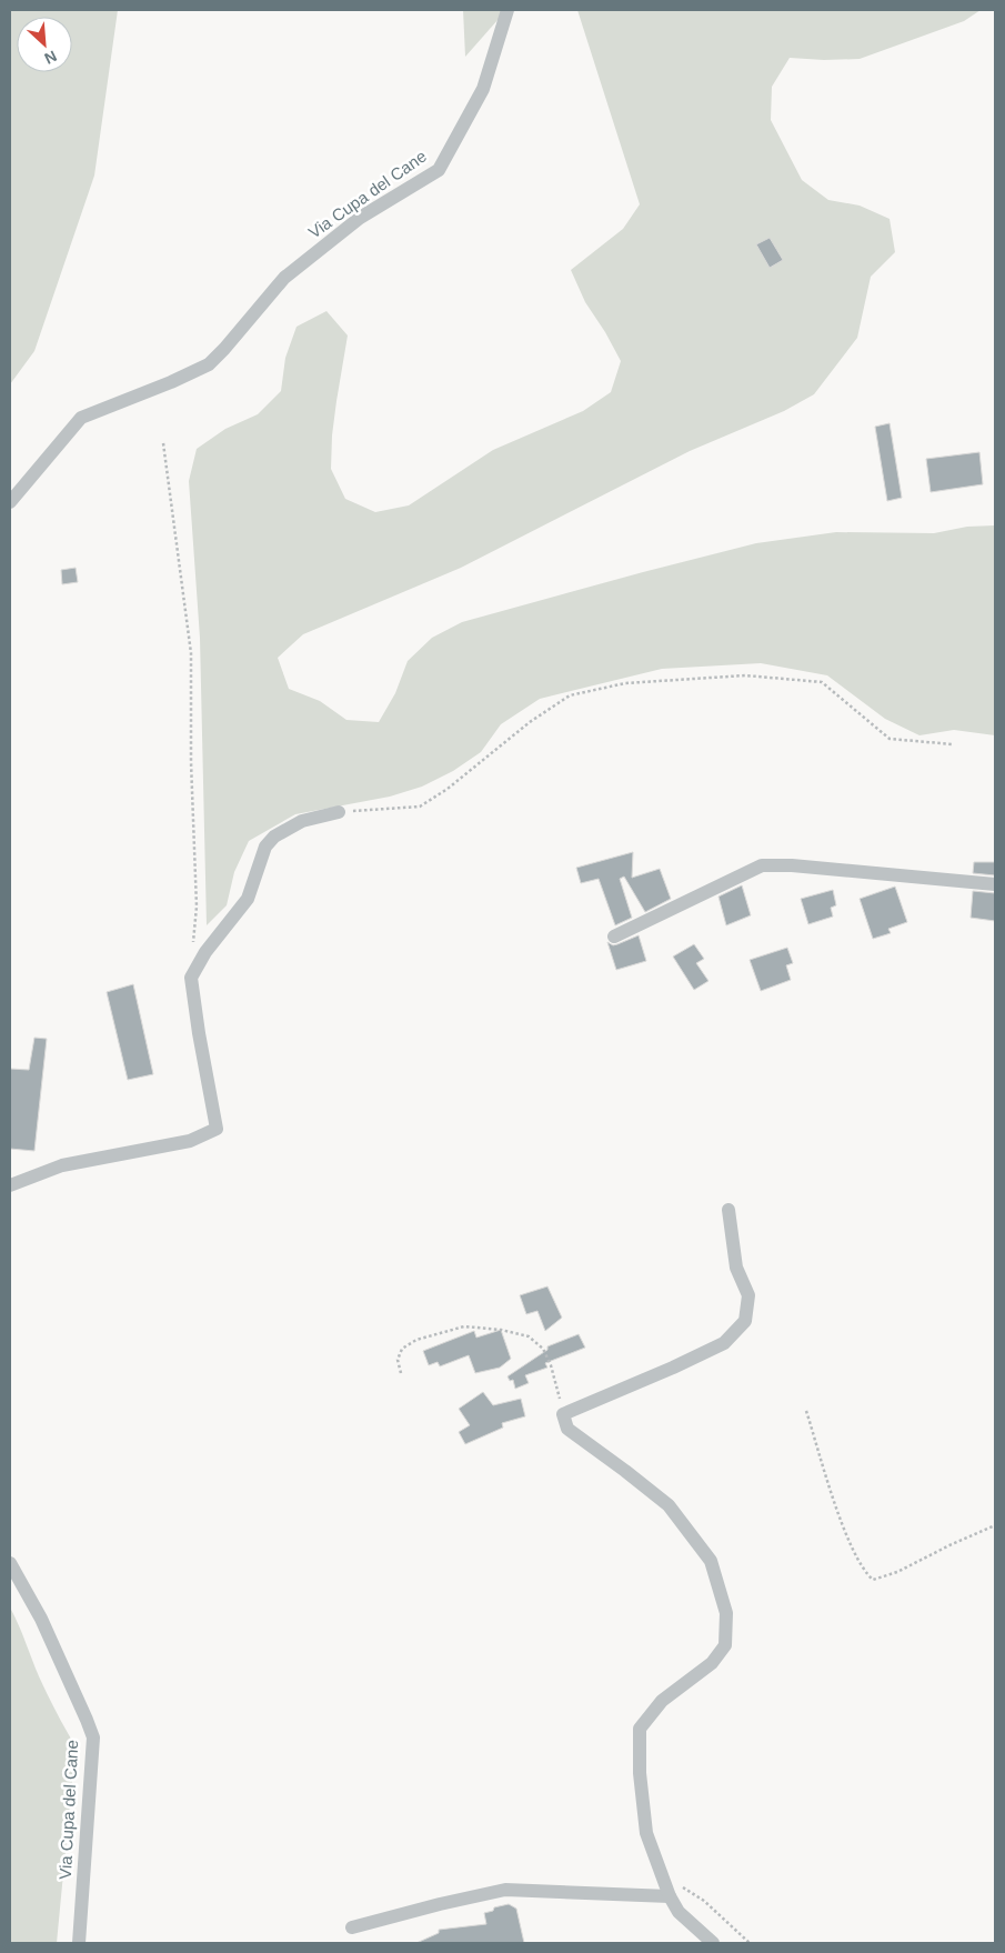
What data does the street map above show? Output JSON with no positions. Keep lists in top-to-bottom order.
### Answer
{
  "streets": {
    "street": ["Via Cupa del Cane"]
  },
  "north": "bottom right"
}
